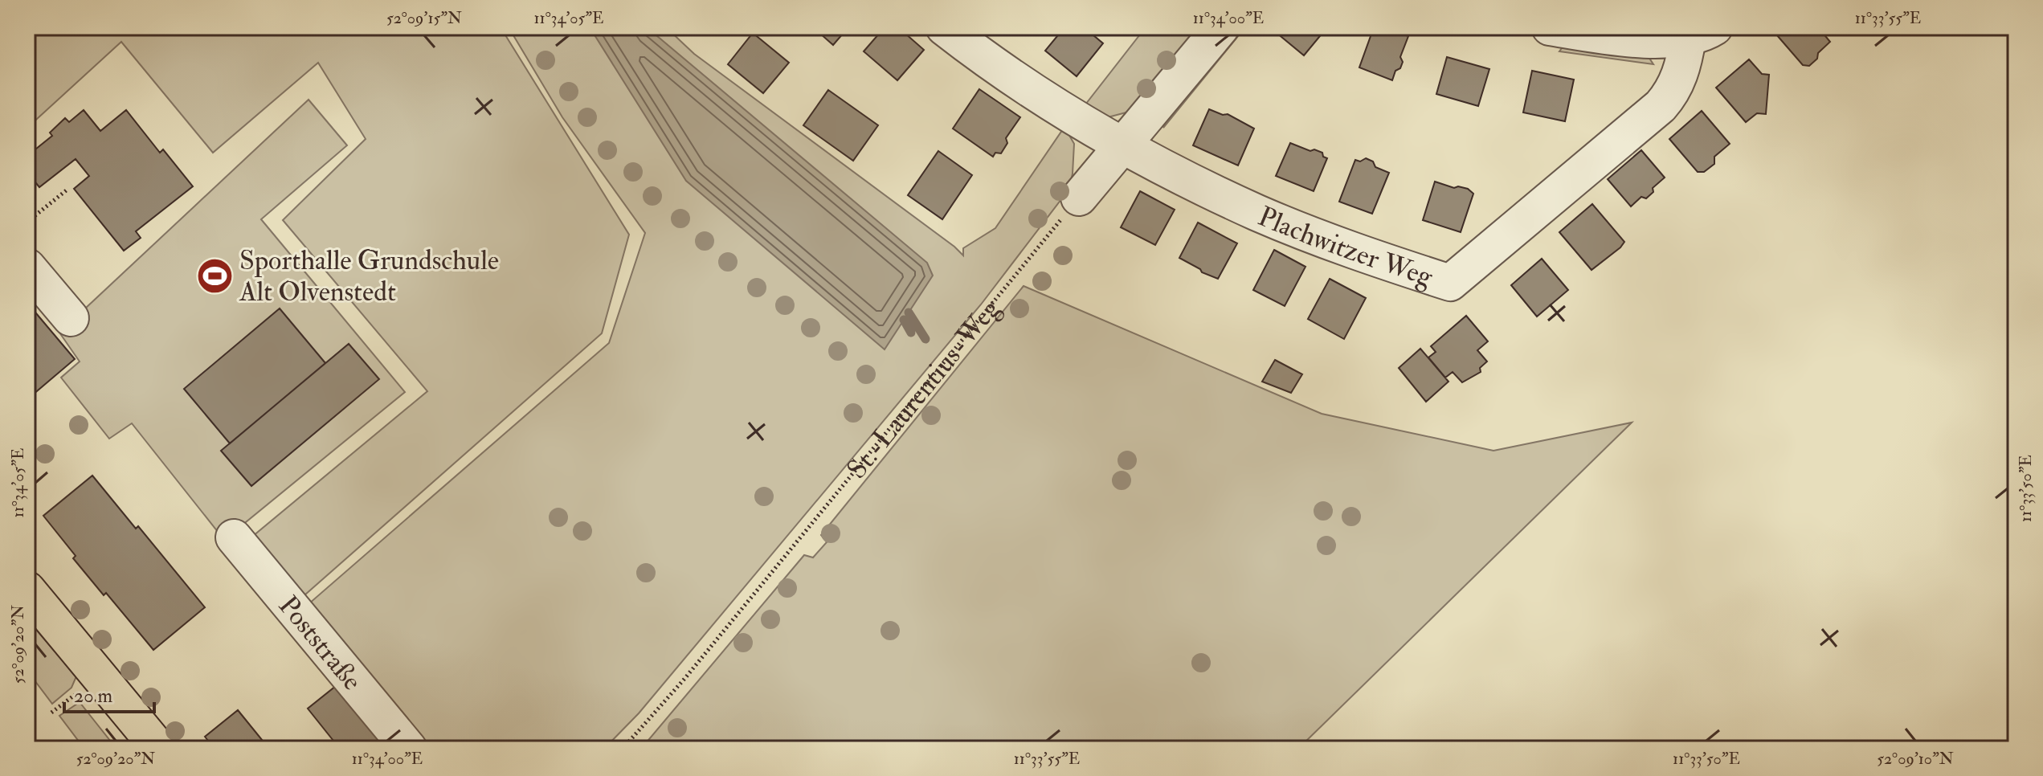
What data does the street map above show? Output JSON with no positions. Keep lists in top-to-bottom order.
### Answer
{
  "streets": {
    "street": ["Plachwitzer Weg", "Poststraße"],
    "path": ["St.-Laurentius-Weg"]
  },
  "places": {
    "sports": ["Sporthalle Grundschule Alt Olvenstedt"]
  },
  "scale_bar": "20 m",
  "coordinates": [
    "52°09'15\"N",
    "11°34'05\"E",
    "11°34'00\"E",
    "11°33'55\"E",
    "11°33'50\"E",
    "52°09'20\"N",
    "52°09'10\"N"
  ]
}
